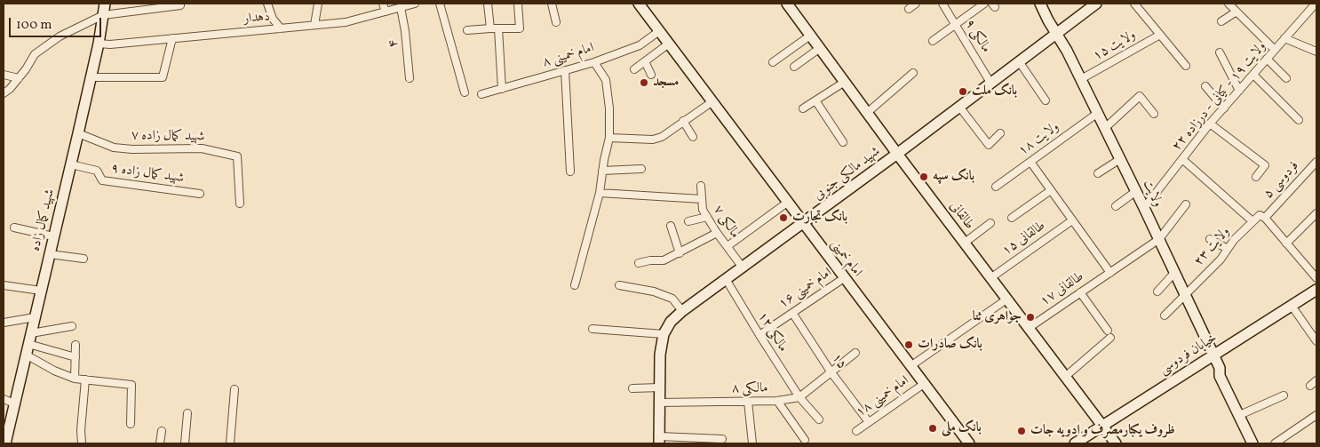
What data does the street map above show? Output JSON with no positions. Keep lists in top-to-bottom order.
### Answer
{
  "streets": {
    "street": [
      "دهدار",
      "مالکی ۹",
      "۴",
      "ولایت ۱۵",
      "امام خمینی ۸",
      "ولایت ۱۹ - کیانی - درزاده ۲۲",
      "شهید کمال زاده ۷",
      "ولایت ۱۸",
      "شهید کمال زاده ۹",
      "شهید مالکی جنوبی",
      "فردوسی ۵",
      "ولایت",
      "طالقانی",
      "شهید کمال زاده",
      "مالکی ۷",
      "طالقانی ۱۵",
      "ولایت ۲۳",
      "امام خمینی",
      "امام خمینی ۱۶",
      "طالقانی ۱۷",
      "مالکی ۱۲",
      "خیابان فردوسی",
      "۱۵",
      "مالکی ۸",
      "امام خمینی ۱۸"
    ]
  },
  "crossings": [
    ["دهدار", "۴"],
    ["دهدار", "شهید کمال زاده"],
    ["مالکی ۹", "شهید مالکی جنوبی"],
    ["ولایت ۱۵", "ولایت"],
    ["امام خمینی ۸", "امام خمینی"],
    ["ولایت ۱۹ - کیانی - درزاده ۲۲", "ولایت"],
    ["شهید کمال زاده ۷", "شهید کمال زاده"],
    ["ولایت ۱۸", "ولایت"],
    ["شهید کمال زاده ۹", "شهید کمال زاده"],
    ["شهید مالکی جنوبی", "ولایت"],
    ["شهید مالکی جنوبی", "طالقانی"],
    ["شهید مالکی جنوبی", "مالکی ۷"],
    ["شهید مالکی جنوبی", "امام خمینی"],
    ["شهید مالکی جنوبی", "مالکی ۱۲"],
    ["شهید مالکی جنوبی", "مالکی ۸"],
    ["فردوسی ۵", "ولایت ۲۳"],
    ["ولایت", "ولایت ۲۳"],
    ["ولایت", "طالقانی ۱۷"],
    ["ولایت", "خیابان فردوسی"],
    ["طالقانی", "طالقانی ۱۵"],
    ["طالقانی", "طالقانی ۱۷"],
    ["طالقانی", "خیابان فردوسی"],
    ["امام خمینی", "امام خمینی ۱۶"],
    ["امام خمینی", "امام خمینی ۱۸"],
    ["امام خمینی ۱۶", "مالکی ۱۲"],
    ["امام خمینی ۱۶", "۱۵"],
    ["مالکی ۱۲", "مالکی ۸"],
    ["۱۵", "امام خمینی ۱۸"]
  ],
  "places": [
    "مسجد",
    "بانک ملت",
    "بانک سپه",
    "بانک تجارت",
    "جواهری ثنا",
    "بانک صادرات",
    "بانک ملی",
    "ظروف یکبارمصرف و ادویه جات"
  ],
  "scale_bar": "100 m"
}
